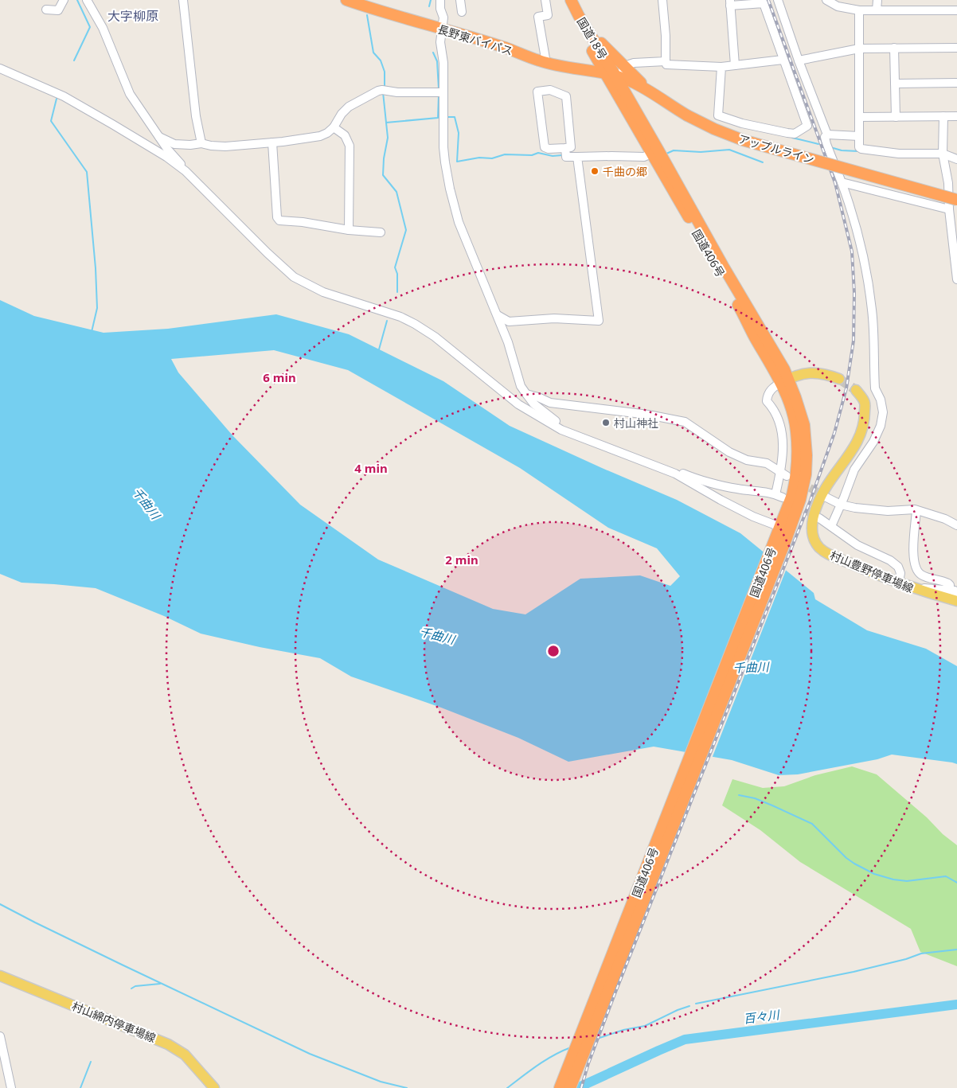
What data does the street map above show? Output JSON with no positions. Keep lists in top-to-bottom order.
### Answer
{
  "streets": {
    "highway": [
      "国道18号",
      "長野東バイパス",
      "アップルライン",
      "国道406号"
    ],
    "main road": ["村山豊野停車場線", "村山綿内停車場線"]
  },
  "crossings": [
    ["国道18号", "長野東バイパス"],
    ["国道18号", "アップルライン"],
    ["国道18号", "国道406号"],
    ["長野東バイパス", "アップルライン"],
    ["長野東バイパス", "国道406号"],
    ["アップルライン", "国道406号"]
  ],
  "districts": ["大字柳原"],
  "water": ["千曲川", "百々川"],
  "places": ["千曲の郷", "村山神社"],
  "rings": ["6 min", "4 min", "2 min"]
}
